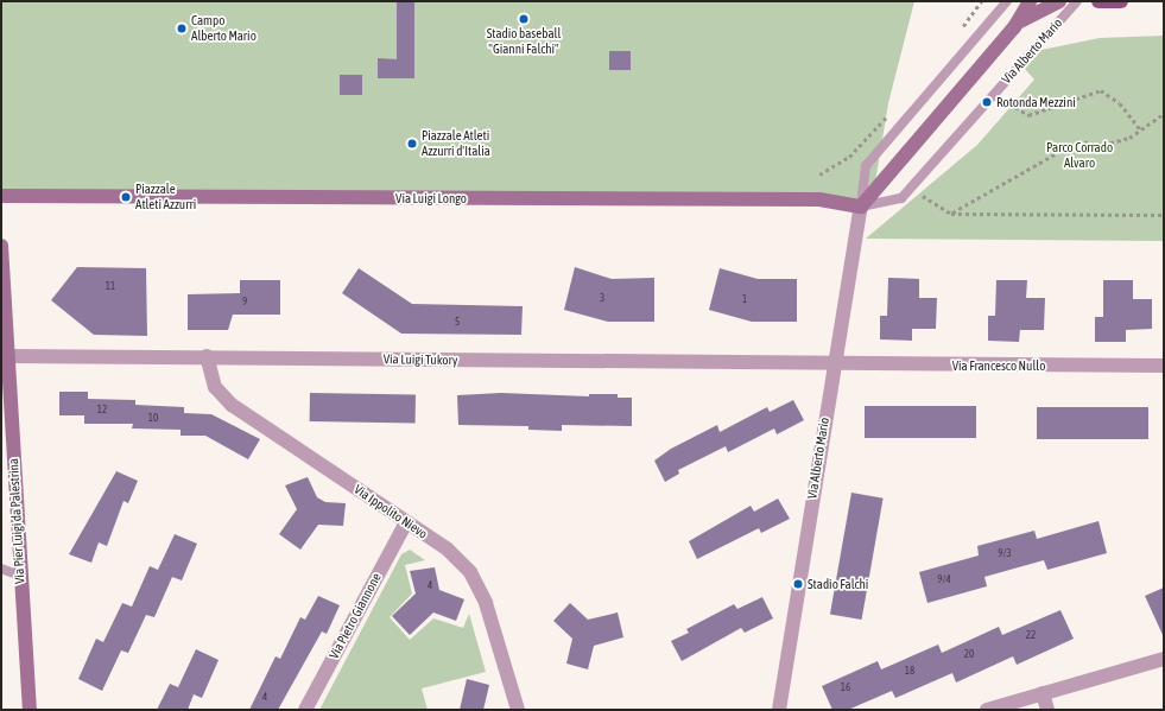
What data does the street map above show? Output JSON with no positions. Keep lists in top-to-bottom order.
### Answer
{
  "streets": {
    "street": [
      "Via Alberto Mario",
      "Via Luigi Longo",
      "Via Luigi Tukory",
      "Via Francesco Nullo",
      "Via Ippolito Nievo",
      "Via Pier Luigi da Palestrina",
      "Via Pietro Giannone"
    ]
  },
  "crossings": [
    ["Via Alberto Mario", "Via Luigi Longo"],
    ["Via Alberto Mario", "Via Luigi Tukory"],
    ["Via Alberto Mario", "Via Francesco Nullo"],
    ["Via Luigi Tukory", "Via Francesco Nullo"],
    ["Via Luigi Tukory", "Via Ippolito Nievo"],
    ["Via Luigi Tukory", "Via Pier Luigi da Palestrina"],
    ["Via Ippolito Nievo", "Via Pietro Giannone"]
  ],
  "parks": ["Parco Corrado Alvaro"],
  "places": [
    "Stadio baseball \"Gianni Falchi\"",
    "Campo Alberto Mario",
    "Rotonda Mezzini",
    "Piazzale Atleti Azzurri d'Italia",
    "Piazzale Atleti Azzurri",
    "Stadio Falchi"
  ],
  "house_numbers": [
    "11",
    "3",
    "1",
    "9",
    "5",
    "12",
    "10",
    "9/3",
    "9/4",
    "4",
    "22",
    "20",
    "18",
    "16",
    "4"
  ]
}
